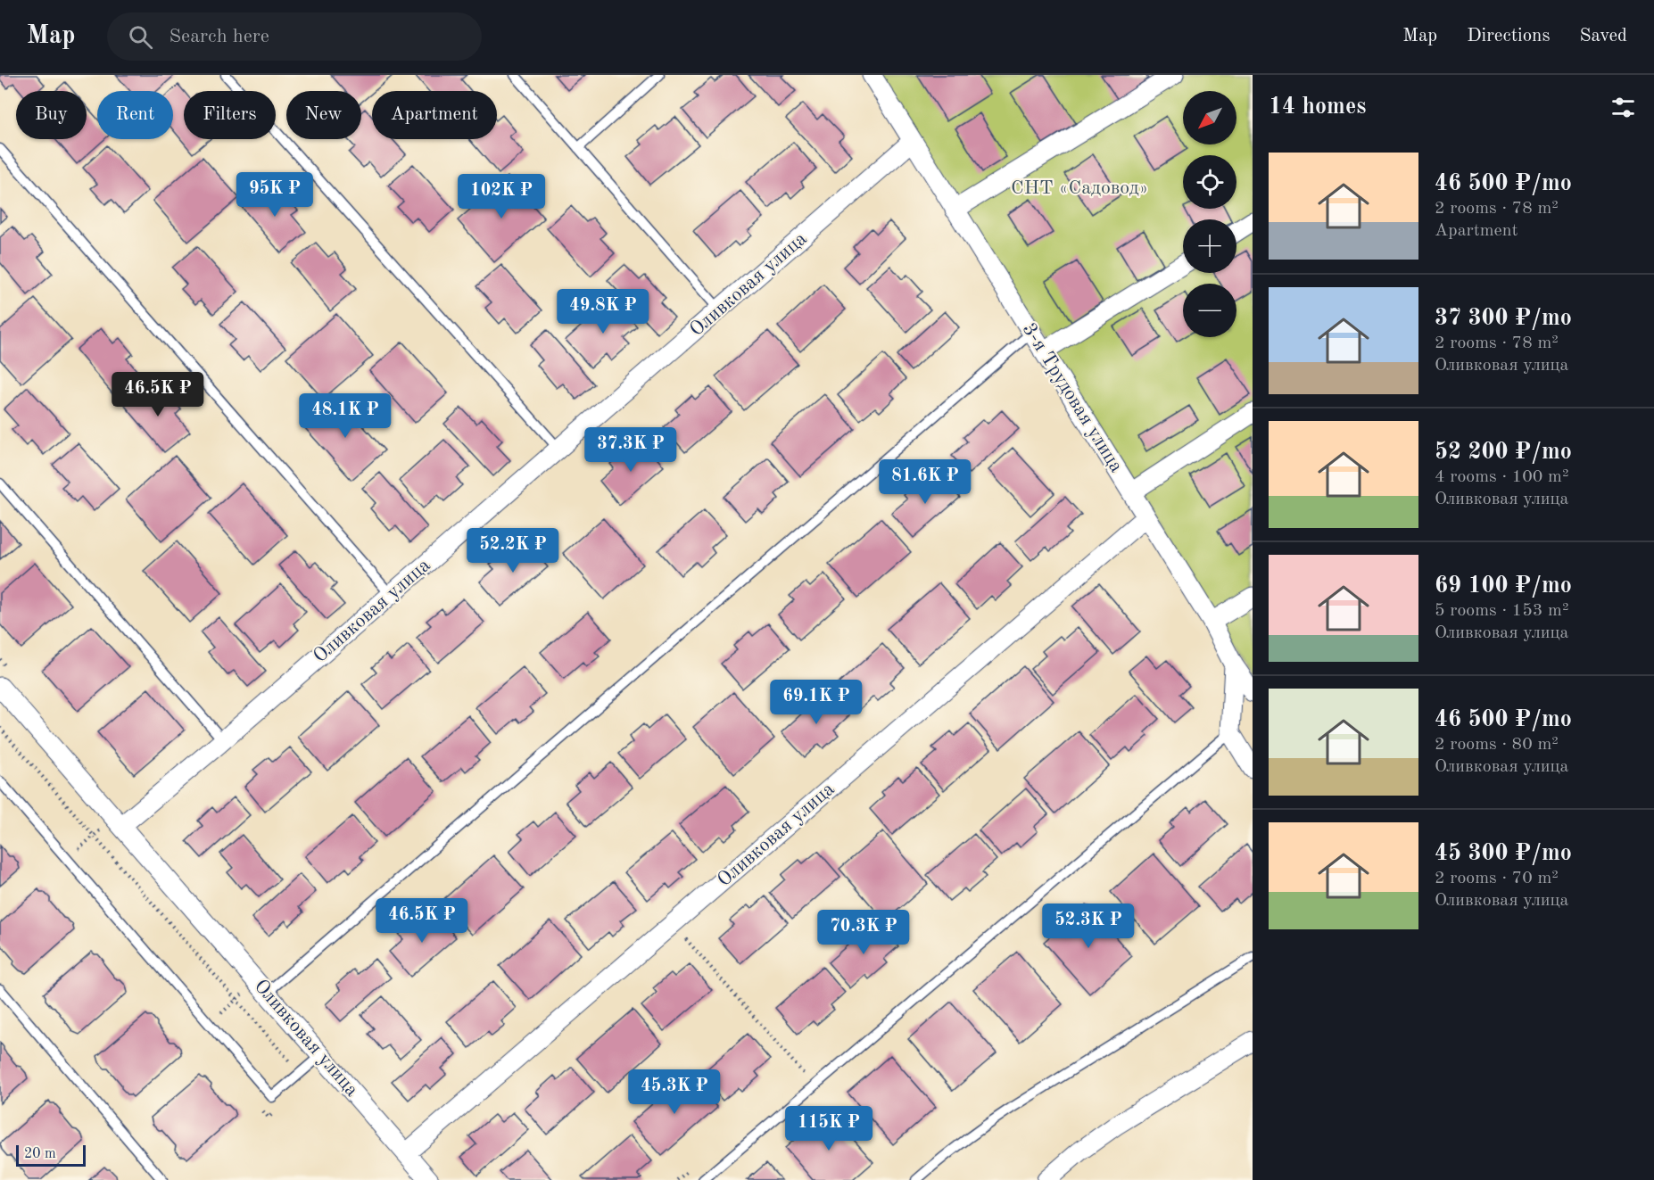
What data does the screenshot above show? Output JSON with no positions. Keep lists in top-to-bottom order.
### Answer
{
  "streets": {
    "street": ["Оливковая улица", "3-я Трудовая улица"]
  },
  "crossings": [
    ["Оливковая улица", "3-я Трудовая улица"]
  ],
  "parks": ["СНТ «Садовод»"],
  "scale_bar": "20 m",
  "north": "bottom left",
  "page": {
    "header": "Map",
    "search": "Search here",
    "nav": ["Map", "Directions", "Saved"],
    "heading": "14 homes",
    "map_buttons": ["+", "−"],
    "chip": [
      "Buy",
      "Rent",
      "Filters",
      "New",
      "Apartment"
    ],
    "list": [
      {
        "name": "46 500 ₽/mo",
        "note": "2 rooms · 78 m² · Apartment"
      },
      {
        "name": "37 300 ₽/mo",
        "note": "2 rooms · 78 m² · Оливковая улица"
      },
      {
        "name": "52 200 ₽/mo",
        "note": "4 rooms · 100 m² · Оливковая улица"
      },
      {
        "name": "69 100 ₽/mo",
        "note": "5 rooms · 153 m² · Оливковая улица"
      },
      {
        "name": "46 500 ₽/mo",
        "note": "2 rooms · 80 m² · Оливковая улица"
      },
      {
        "name": "45 300 ₽/mo",
        "note": "2 rooms · 70 m² · Оливковая улица"
      }
    ],
    "price": [
      "95K ₽",
      "102K ₽",
      "49.8K ₽",
      "46.5K ₽",
      "48.1K ₽",
      "37.3K ₽",
      "81.6K ₽",
      "52.2K ₽",
      "69.1K ₽",
      "46.5K ₽",
      "52.3K ₽",
      "70.3K ₽",
      "45.3K ₽",
      "115K ₽"
    ],
    "scale": "20 m"
  }
}
